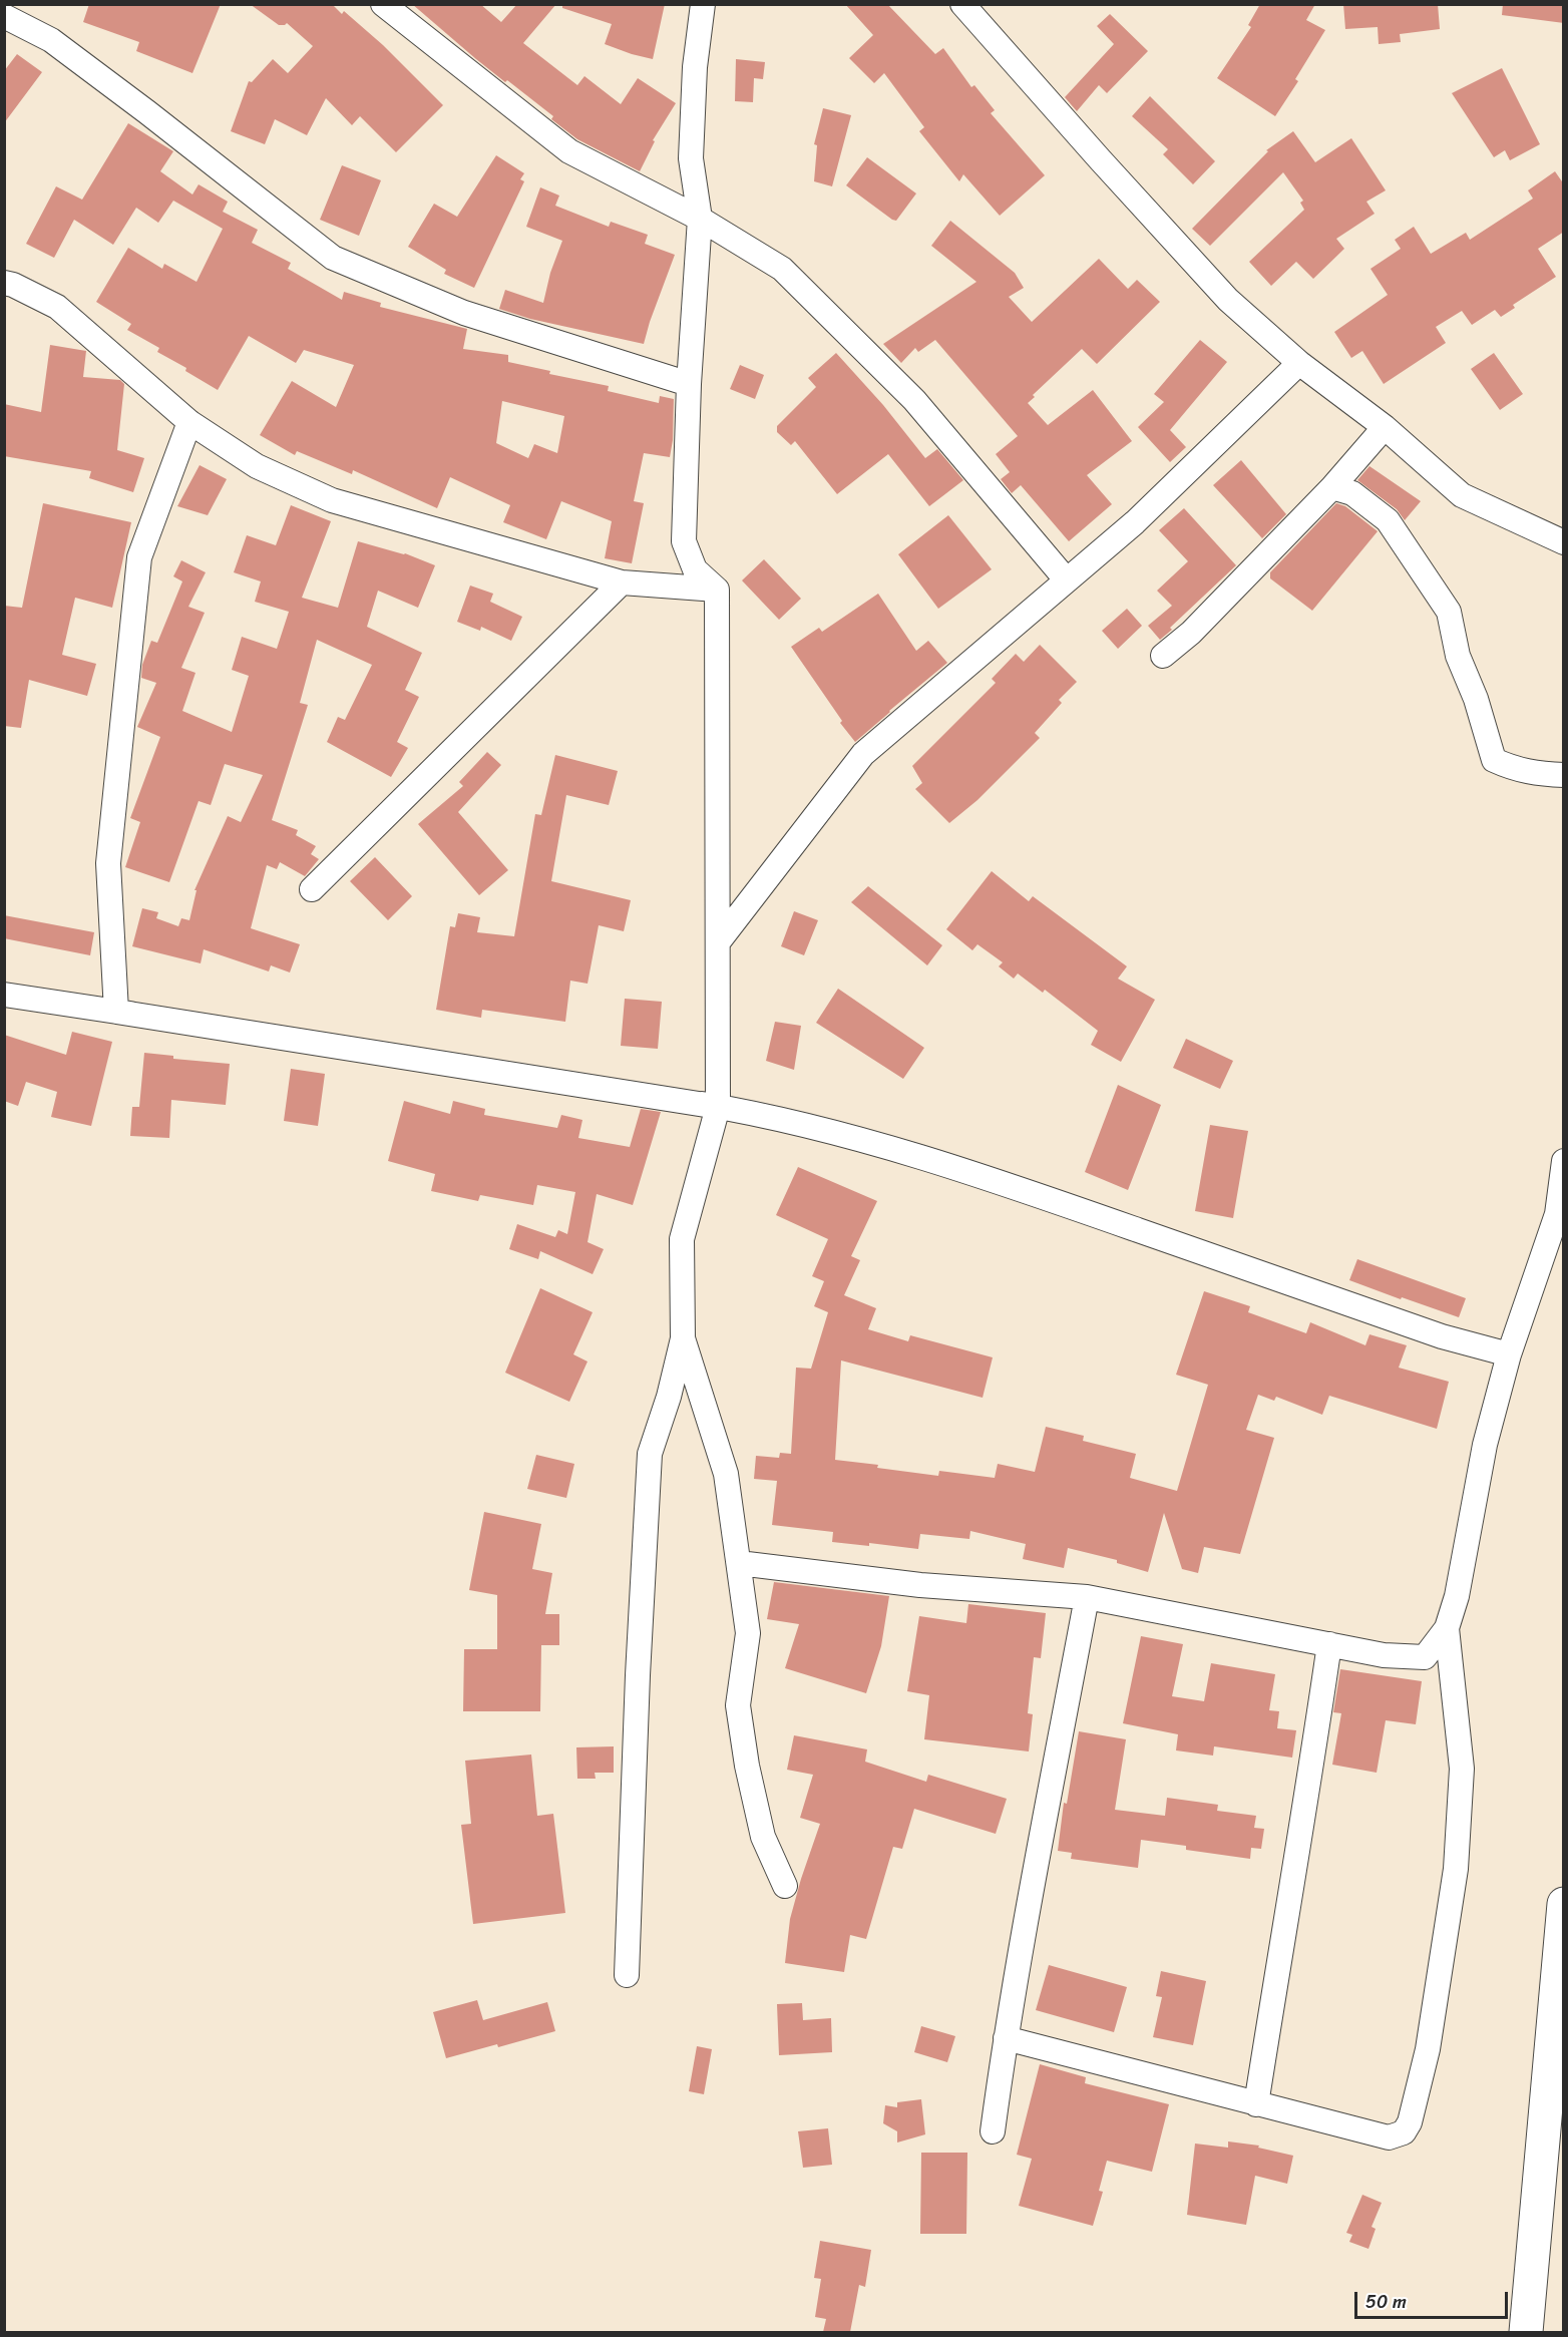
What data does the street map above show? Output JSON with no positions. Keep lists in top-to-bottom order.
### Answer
{
  "scale_bar": "50 m"
}
